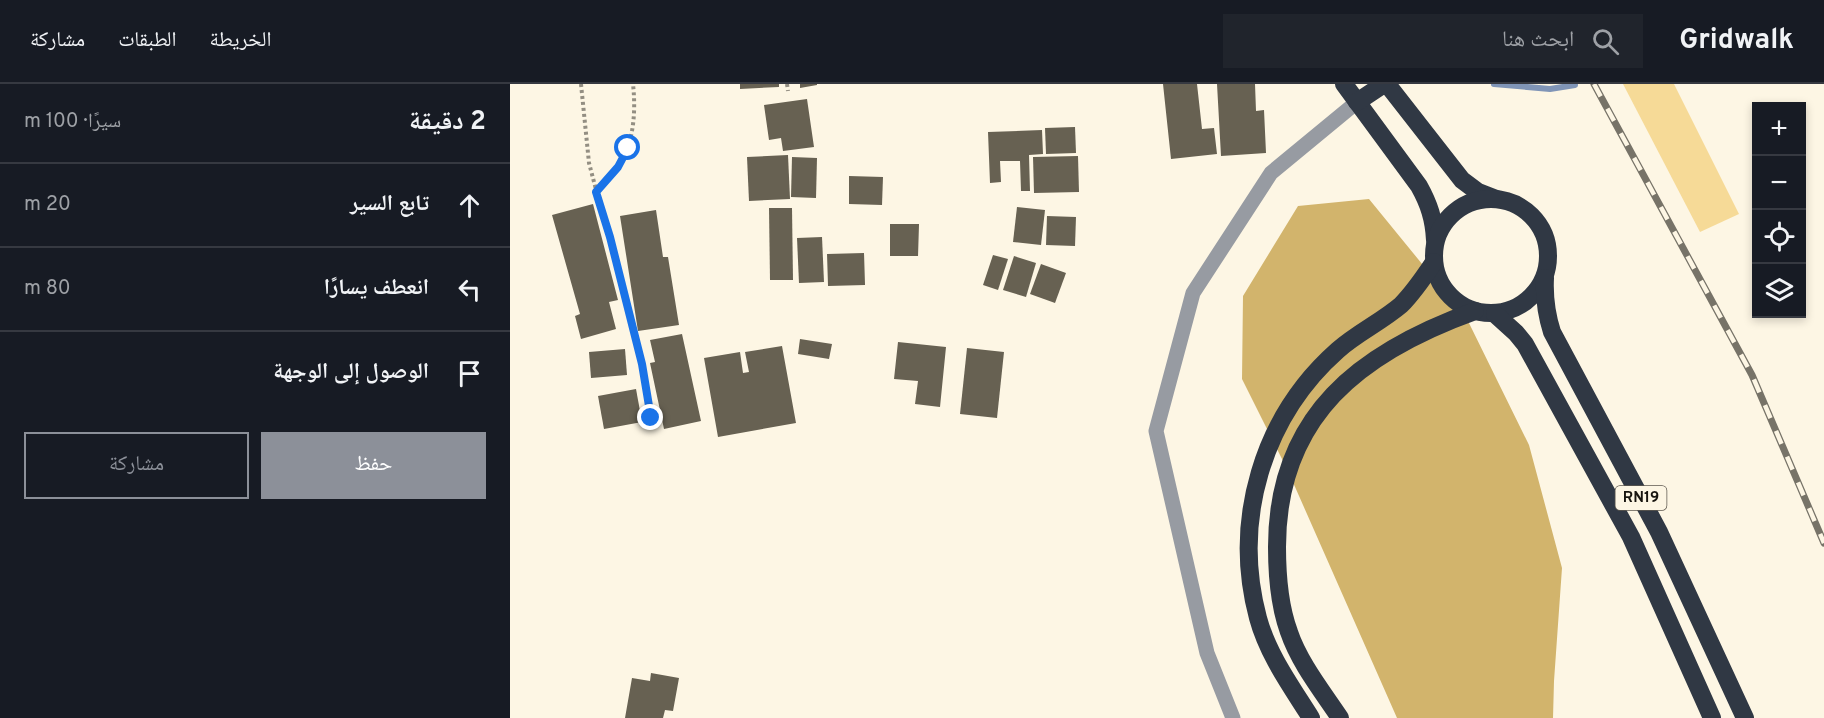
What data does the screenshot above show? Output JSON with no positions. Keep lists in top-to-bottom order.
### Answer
{
  "streets": {
    "highway": ["RN19"]
  },
  "page": {
    "header": "Gridwalk",
    "search": "ابحث هنا",
    "nav": ["الخريطة", "الطبقات", "مشاركة"],
    "heading": ["2 دقيقة", "سيرًا · 100 m"],
    "map_buttons": ["+", "−"],
    "list": [
      ["تابع السير", "20 m"],
      ["انعطف يسارًا", "80 m"],
      "الوصول إلى الوجهة"
    ],
    "buttons": ["حفظ", "مشاركة"]
  }
}
